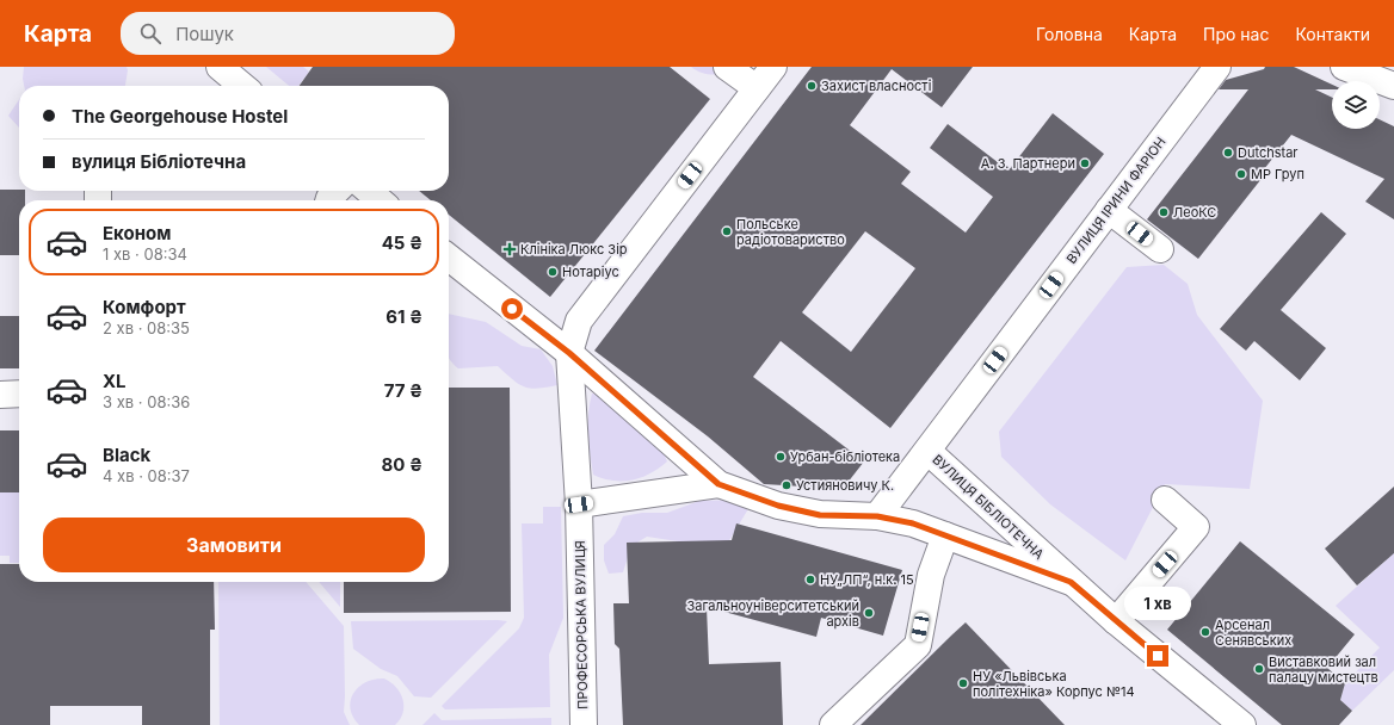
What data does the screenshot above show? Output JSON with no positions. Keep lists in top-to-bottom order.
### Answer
{
  "streets": {
    "street": ["ВУЛИЦЯ ІРИНИ ФАРІОН", "ВУЛИЦЯ БІБЛІОТЕЧНА", "ПРОФЕСОРСЬКА ВУЛИЦЯ"]
  },
  "crossings": [
    ["ВУЛИЦЯ ІРИНИ ФАРІОН", "ВУЛИЦЯ БІБЛІОТЕЧНА"]
  ],
  "places": {
    "other": [
      "Захист власності",
      "Dutchstar",
      "А. З. Партнери",
      "МР Груп",
      "ЛеоКС",
      "Польське радіотовариство",
      "Нотаріус",
      "Урбан-бібліотека",
      "Устияновичу К.",
      "НУ„ЛП“, н.к. 15",
      "Загальноуніверситетський архів",
      "Арсенал Сенявських",
      "Виставковий зал палацу мистецтв",
      "НУ «Львівська політехніка» Корпус №14"
    ],
    "health": ["Клініка Люкс Зір"]
  },
  "page": {
    "header": "Карта",
    "search": "Пошук",
    "nav": [
      "Головна",
      "Карта",
      "Про нас",
      "Контакти"
    ],
    "banner": ["The Georgehouse Hostel", "вулиця Бібліотечна"],
    "list": [
      {
        "name": "Економ",
        "note": "1 хв · 08:34",
        "value": "45 ₴"
      },
      {
        "name": "Комфорт",
        "note": "2 хв · 08:35",
        "value": "61 ₴"
      },
      {
        "name": "XL",
        "note": "3 хв · 08:36",
        "value": "77 ₴"
      },
      {
        "name": "Black",
        "note": "4 хв · 08:37",
        "value": "80 ₴"
      }
    ],
    "buttons": "Замовити",
    "bubble": "1 хв"
  }
}
